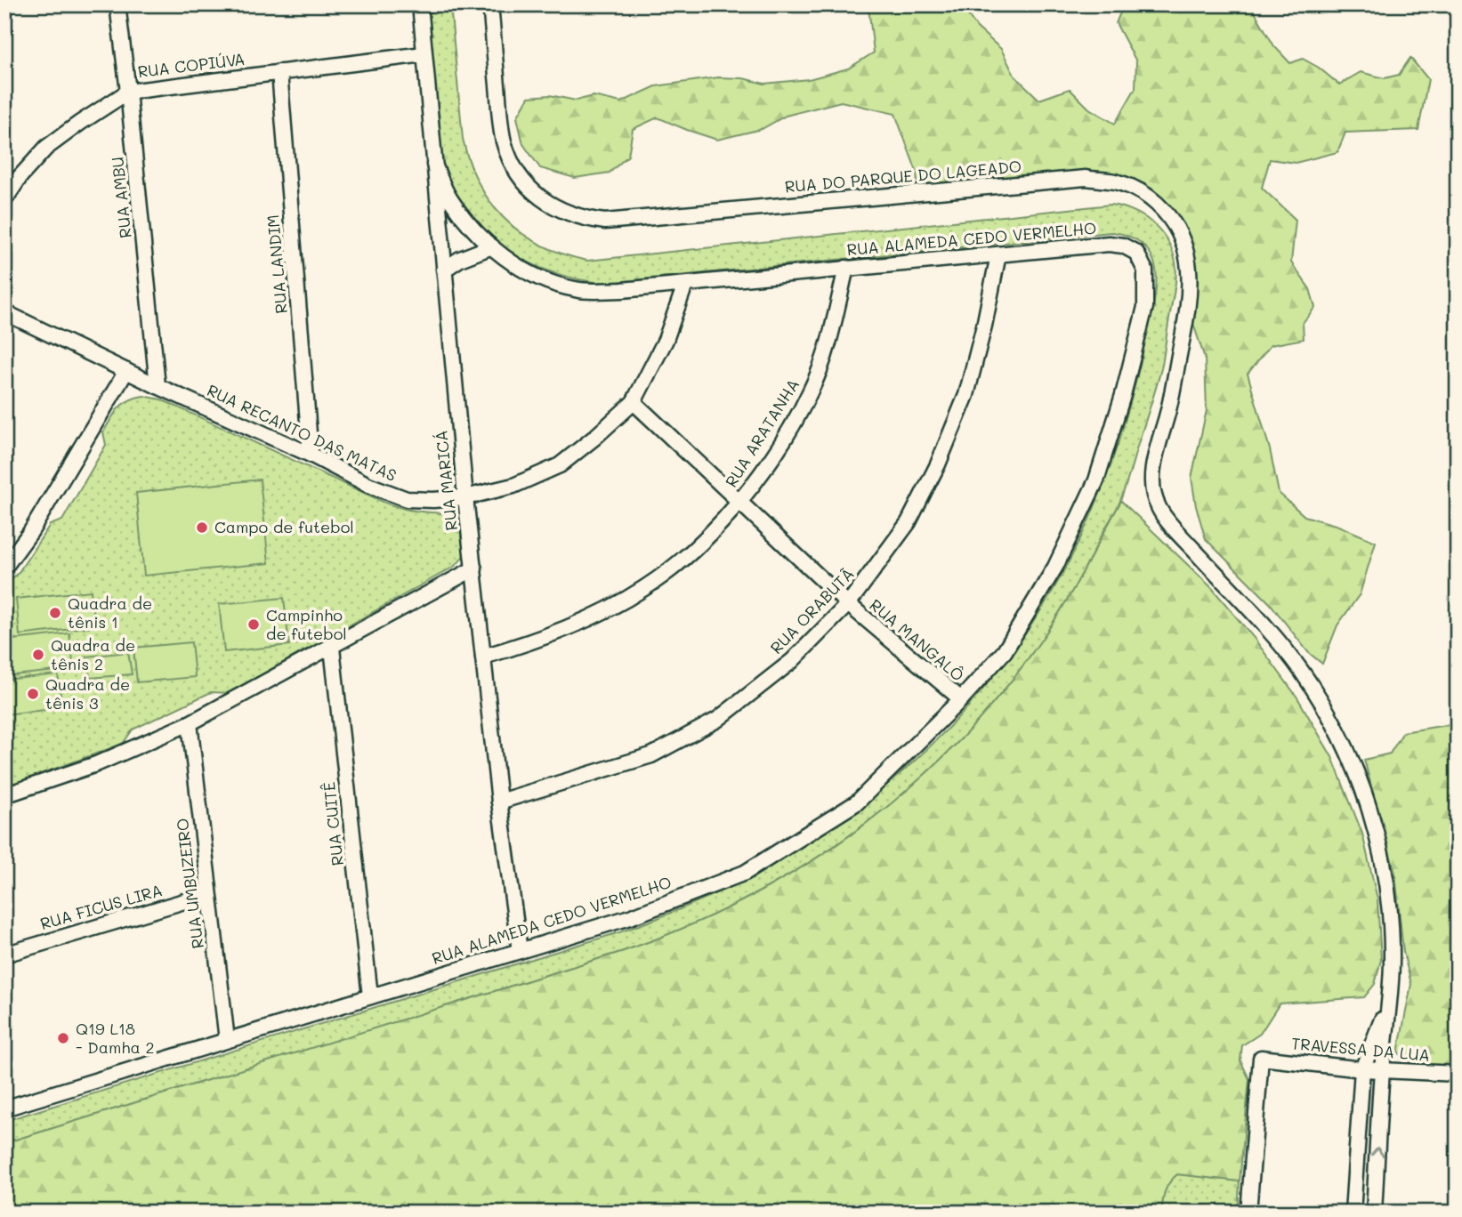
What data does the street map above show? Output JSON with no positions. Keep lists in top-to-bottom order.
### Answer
{
  "streets": {
    "street": [
      "RUA COPIÚVA",
      "RUA DO PARQUE DO LAGEADO",
      "RUA AMBU",
      "RUA ALAMEDA CEDO VERMELHO",
      "RUA LANDIM",
      "RUA RECANTO DAS MATAS",
      "RUA ARATANHA",
      "RUA MARICÁ",
      "RUA ORABUTÃ",
      "RUA MANGALÔ",
      "RUA CUITÊ",
      "RUA UMBUZEIRO",
      "RUA FICUS LIRA",
      "TRAVESSA DA LUA"
    ]
  },
  "crossings": [
    ["RUA COPIÚVA", "RUA AMBU"],
    ["RUA COPIÚVA", "RUA LANDIM"],
    ["RUA COPIÚVA", "RUA MARICÁ"],
    ["RUA AMBU", "RUA RECANTO DAS MATAS"],
    ["RUA ALAMEDA CEDO VERMELHO", "RUA RECANTO DAS MATAS"],
    ["RUA ALAMEDA CEDO VERMELHO", "RUA ARATANHA"],
    ["RUA ALAMEDA CEDO VERMELHO", "RUA MARICÁ"],
    ["RUA ALAMEDA CEDO VERMELHO", "RUA ORABUTÃ"],
    ["RUA ALAMEDA CEDO VERMELHO", "RUA MANGALÔ"],
    ["RUA ALAMEDA CEDO VERMELHO", "RUA CUITÊ"],
    ["RUA ALAMEDA CEDO VERMELHO", "RUA UMBUZEIRO"],
    ["RUA LANDIM", "RUA RECANTO DAS MATAS"],
    ["RUA RECANTO DAS MATAS", "RUA MARICÁ"],
    ["RUA RECANTO DAS MATAS", "RUA MANGALÔ"],
    ["RUA ARATANHA", "RUA MARICÁ"],
    ["RUA ARATANHA", "RUA MANGALÔ"],
    ["RUA MARICÁ", "RUA ORABUTÃ"],
    ["RUA ORABUTÃ", "RUA MANGALÔ"],
    ["RUA UMBUZEIRO", "RUA FICUS LIRA"]
  ],
  "places": [
    "Campo de futebol",
    "Quadra de tênis 1",
    "Campinho de futebol",
    "Quadra de tênis 2",
    "Quadra de tênis 3",
    "Q19 L18 - Damha 2"
  ]
}
